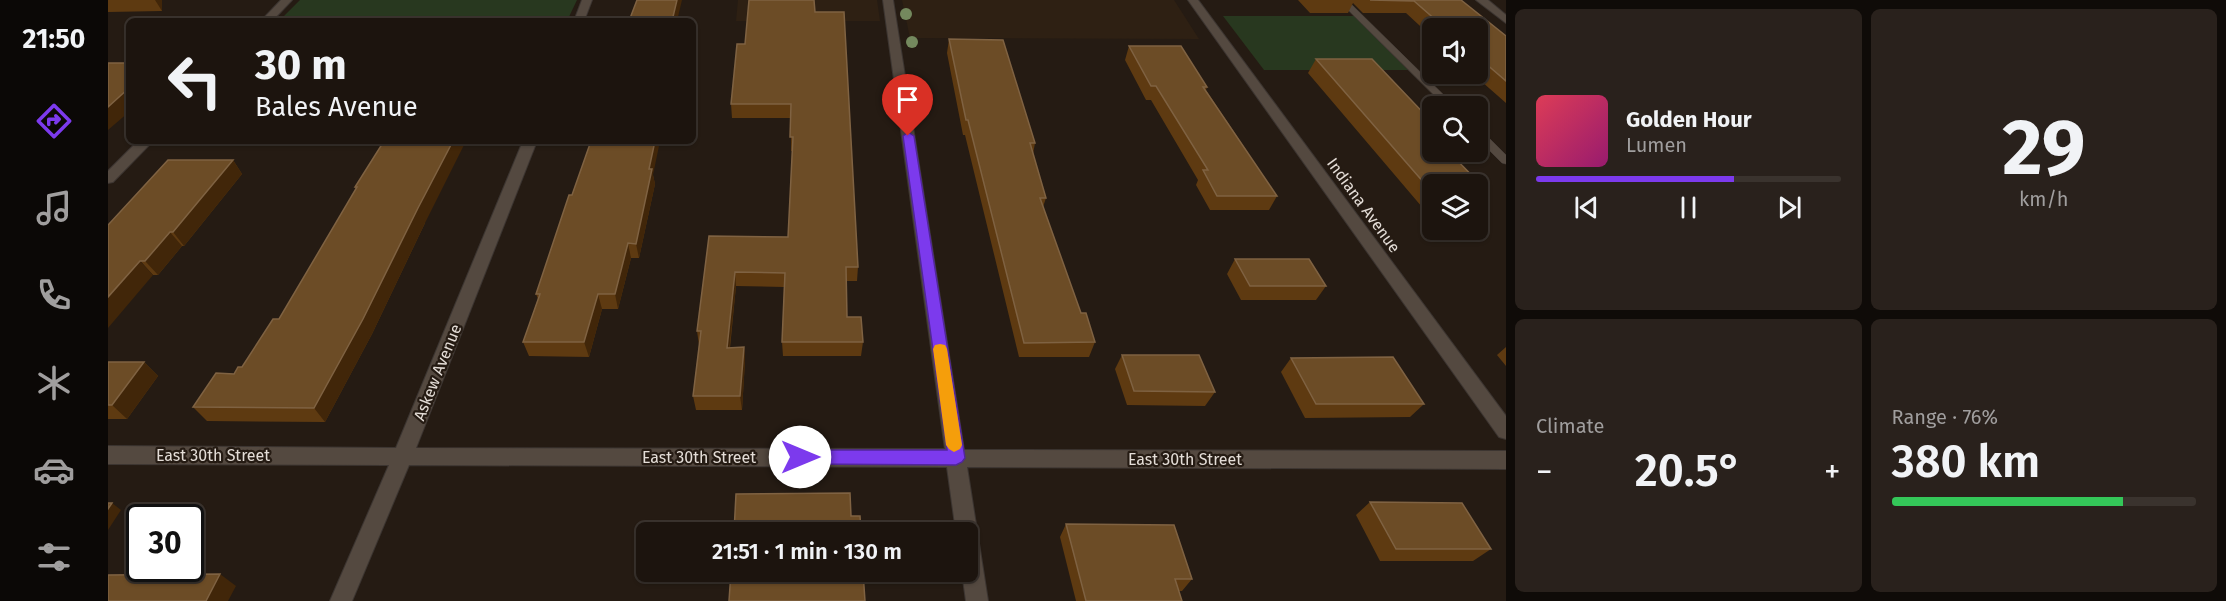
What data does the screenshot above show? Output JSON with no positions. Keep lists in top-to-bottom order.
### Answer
{
  "streets": {
    "street": ["Indiana Avenue", "Askew Avenue", "East 30th Street"]
  },
  "crossings": [
    ["Askew Avenue", "East 30th Street"]
  ],
  "page": {
    "tabs": "21:50",
    "tile": [
      ["29", "km/h"],
      "Climate",
      ["Range · 76%", "380 km"]
    ],
    "turn": ["30 m", "Bales Avenue"],
    "song": ["Golden Hour", "Lumen"],
    "heat": ["−", "20.5°", "+"],
    "limit": "30",
    "trip": "21:51 · 1 min · 130 m"
  }
}
